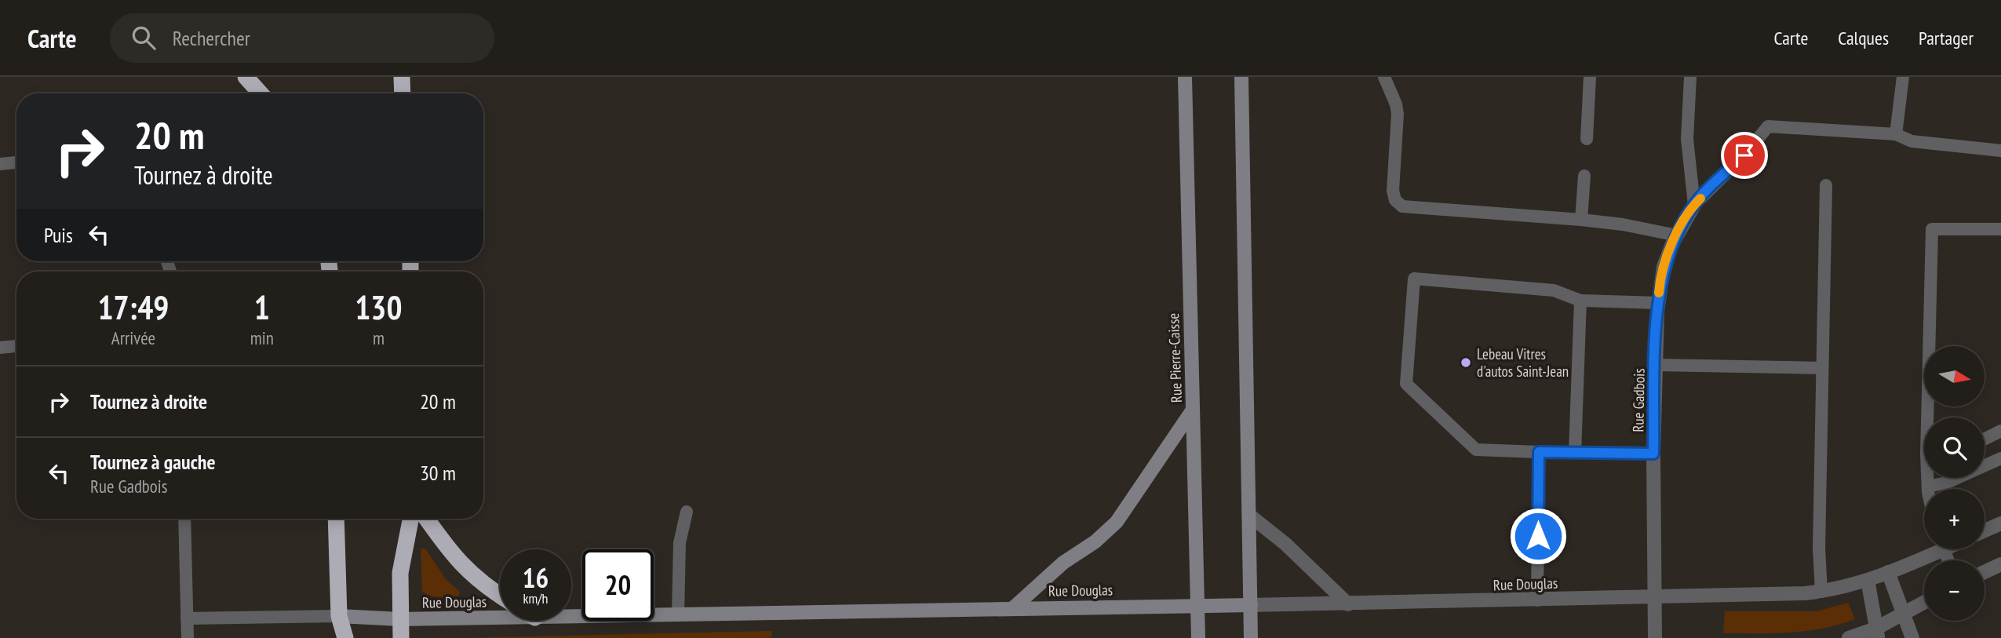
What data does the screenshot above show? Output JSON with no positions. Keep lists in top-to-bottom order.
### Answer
{
  "streets": {
    "main road": ["Rue Pierre-Caisse", "Rue Douglas"],
    "street": ["Rue Gadbois"]
  },
  "crossings": [
    ["Rue Pierre-Caisse", "Rue Douglas"],
    ["Rue Gadbois", "Rue Douglas"]
  ],
  "places": ["Lebeau Vitres d'autos Saint-Jean"],
  "north": "right",
  "page": {
    "header": "Carte",
    "search": "Rechercher",
    "nav": ["Carte", "Calques", "Partager"],
    "turn": ["20 m", "Tournez à droite"],
    "then": "Puis",
    "eta": [
      "17:49",
      "Arrivée",
      "1",
      "min",
      "130",
      "m"
    ],
    "map_buttons": ["+", "−"],
    "list": [
      {
        "name": "Tournez à droite",
        "value": "20 m"
      },
      {
        "name": "Tournez à gauche",
        "note": "Rue Gadbois",
        "value": "30 m"
      }
    ],
    "speed": "16 km/h",
    "limit": "20"
  }
}
